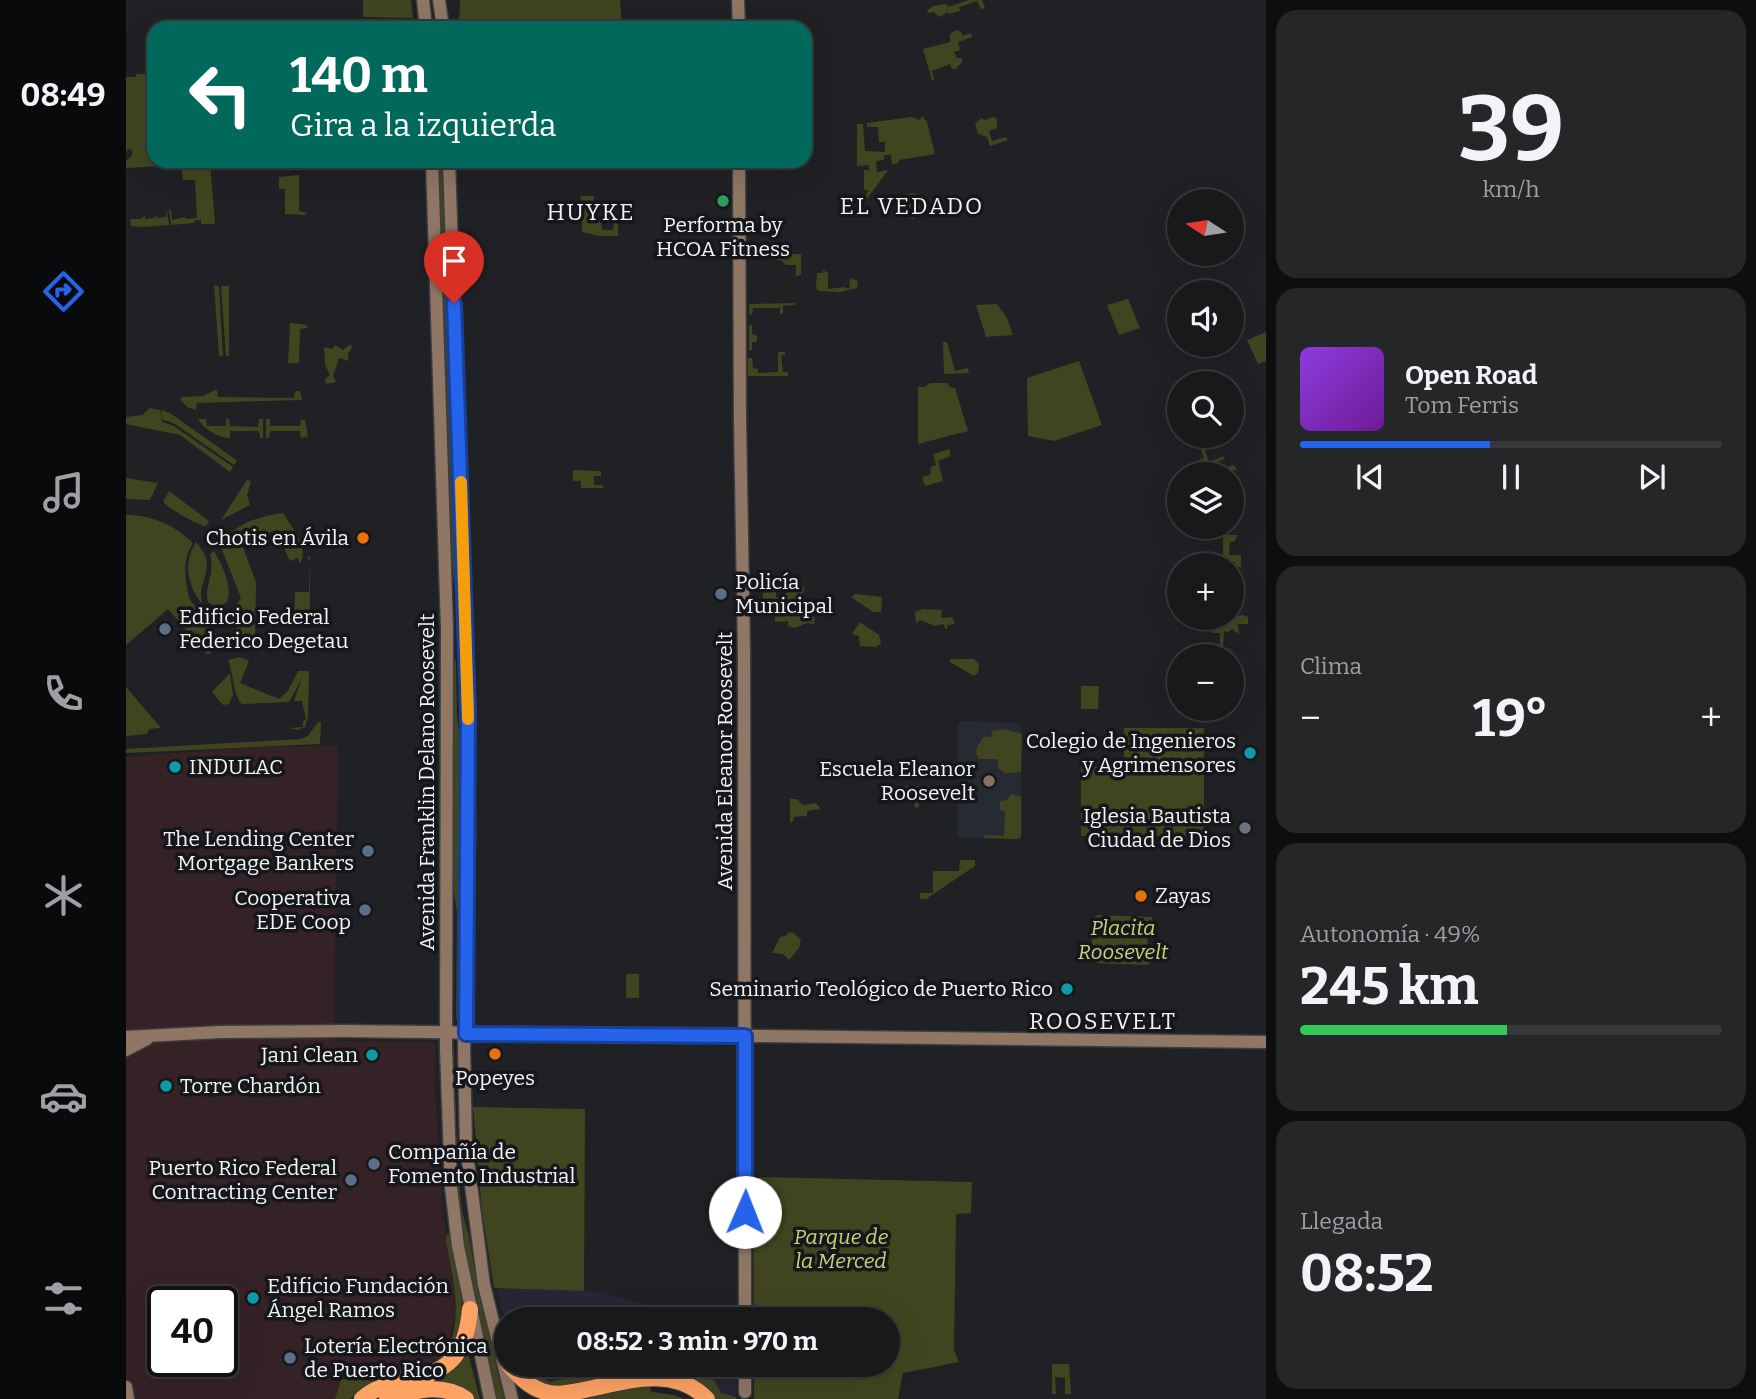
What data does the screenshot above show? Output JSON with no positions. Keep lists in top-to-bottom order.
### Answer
{
  "streets": {
    "main road": ["Avenida Eleanor Roosevelt", "Avenida Franklin Delano Roosevelt"]
  },
  "districts": ["EL VEDADO", "HUYKE", "ROOSEVELT"],
  "parks": ["Placita Roosevelt", "Parque de la Merced"],
  "places": [
    "Performa by HCOA Fitness",
    "Chotis en Ávila",
    "Policía Municipal",
    "Edificio Federal Federico Degetau",
    "Colegio de Ingenieros y Agrimensores",
    "INDULAC",
    "Escuela Eleanor Roosevelt",
    "Iglesia Bautista Ciudad de Dios",
    "The Lending Center Mortgage Bankers",
    "Zayas",
    "Cooperativa EDE Coop",
    "Seminario Teológico de Puerto Rico",
    "Popeyes",
    "Jani Clean",
    "Torre Chardón",
    "Compañía de Fomento Industrial",
    "Puerto Rico Federal Contracting Center",
    "Edificio Fundación Ángel Ramos",
    "Lotería Electrónica de Puerto Rico"
  ],
  "north": "left",
  "page": {
    "tabs": "08:49",
    "tile": [
      ["39", "km/h"],
      "Clima",
      ["Autonomía · 49%", "245 km"],
      ["Llegada", "08:52"]
    ],
    "turn": ["140 m", "Gira a la izquierda"],
    "map_buttons": ["+", "−"],
    "song": ["Open Road", "Tom Ferris"],
    "heat": ["−", "19°", "+"],
    "limit": "40",
    "trip": "08:52 · 3 min · 970 m"
  }
}
